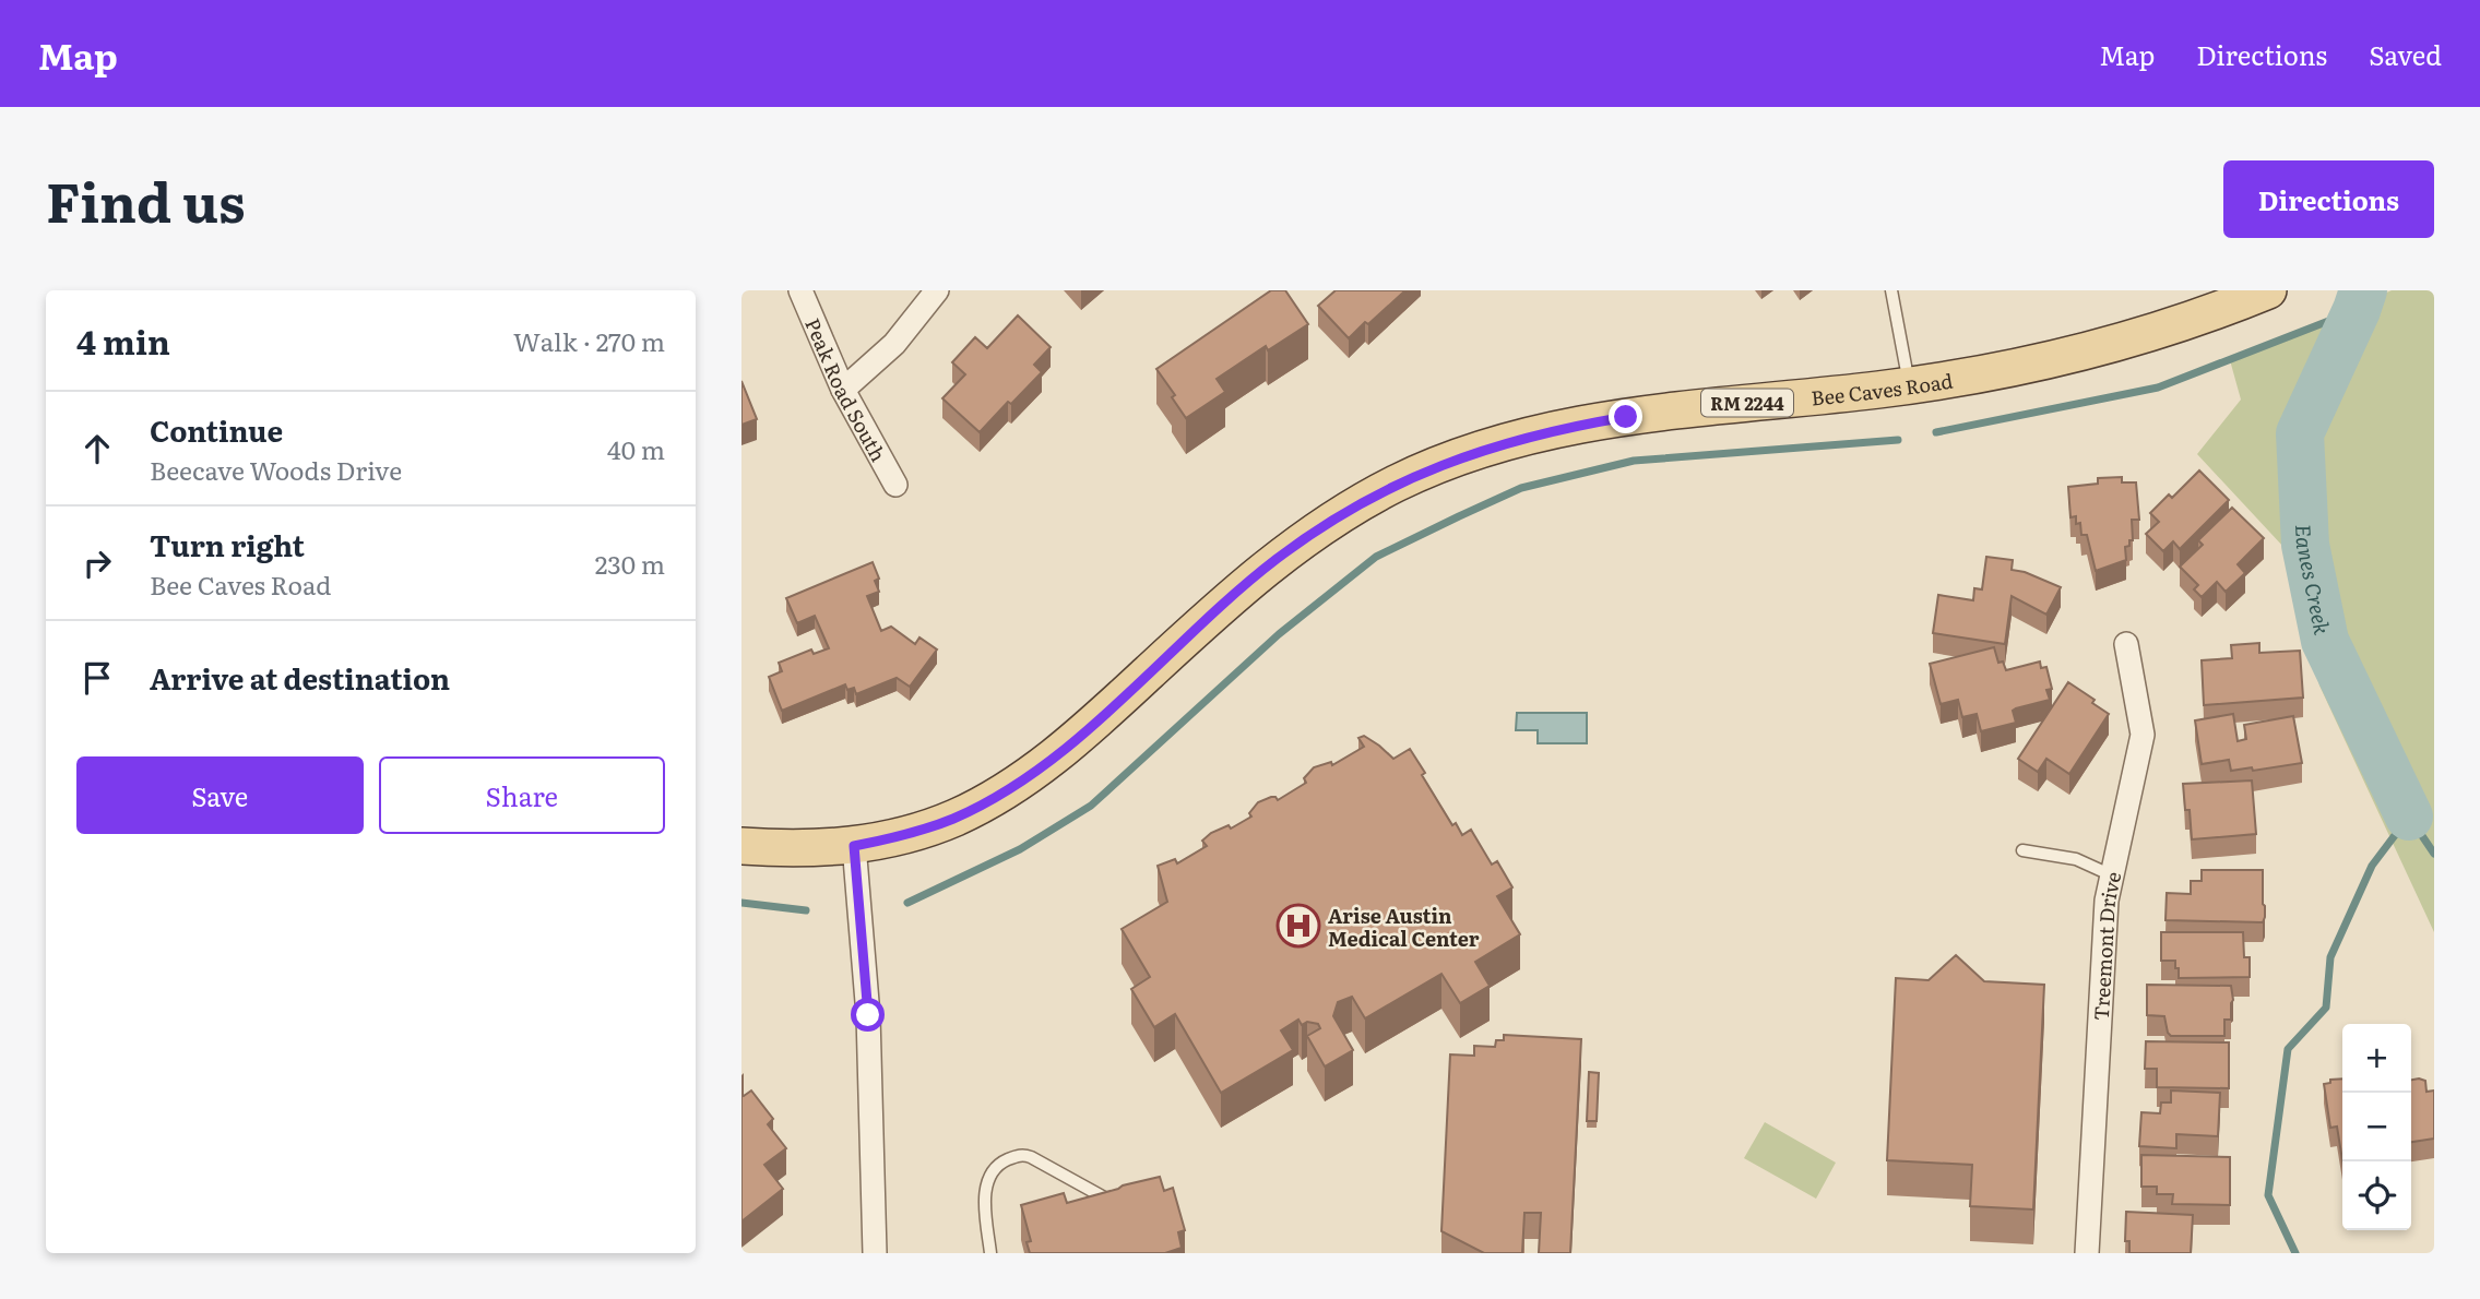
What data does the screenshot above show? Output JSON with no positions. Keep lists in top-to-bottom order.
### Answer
{
  "streets": {
    "main road": ["Bee Caves Road", "RM 2244"],
    "street": ["Peak Road South", "Treemont Drive"]
  },
  "water": ["Eanes Creek"],
  "places": {
    "hospital": ["Arise Austin Medical Center"]
  },
  "page": {
    "header": "Map",
    "nav": ["Map", "Directions", "Saved"],
    "title": "Find us",
    "buttons": [
      "Directions",
      ["Save", "Share"]
    ],
    "heading": ["4 min", "Walk · 270 m"],
    "list": [
      ["Continue", "Beecave Woods Drive", "40 m"],
      ["Turn right", "Bee Caves Road", "230 m"],
      "Arrive at destination"
    ],
    "map_buttons": ["+", "−"]
  }
}
